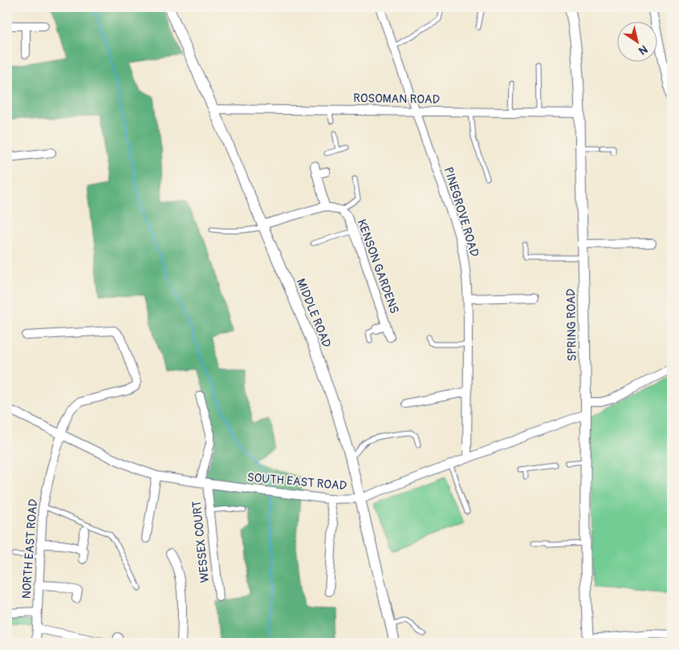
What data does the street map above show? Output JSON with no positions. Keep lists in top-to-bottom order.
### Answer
{
  "streets": {
    "street": [
      "ROSOMAN ROAD",
      "PINEGROVE ROAD",
      "KENSON GARDENS",
      "MIDDLE ROAD",
      "SPRING ROAD",
      "SOUTH EAST ROAD",
      "WESSEX COURT",
      "NORTH EAST ROAD"
    ]
  },
  "crossings": [
    ["ROSOMAN ROAD", "PINEGROVE ROAD"],
    ["ROSOMAN ROAD", "MIDDLE ROAD"],
    ["ROSOMAN ROAD", "SPRING ROAD"],
    ["PINEGROVE ROAD", "SOUTH EAST ROAD"],
    ["MIDDLE ROAD", "SOUTH EAST ROAD"],
    ["SPRING ROAD", "SOUTH EAST ROAD"],
    ["SOUTH EAST ROAD", "WESSEX COURT"],
    ["SOUTH EAST ROAD", "NORTH EAST ROAD"]
  ],
  "north": "bottom right"
}
